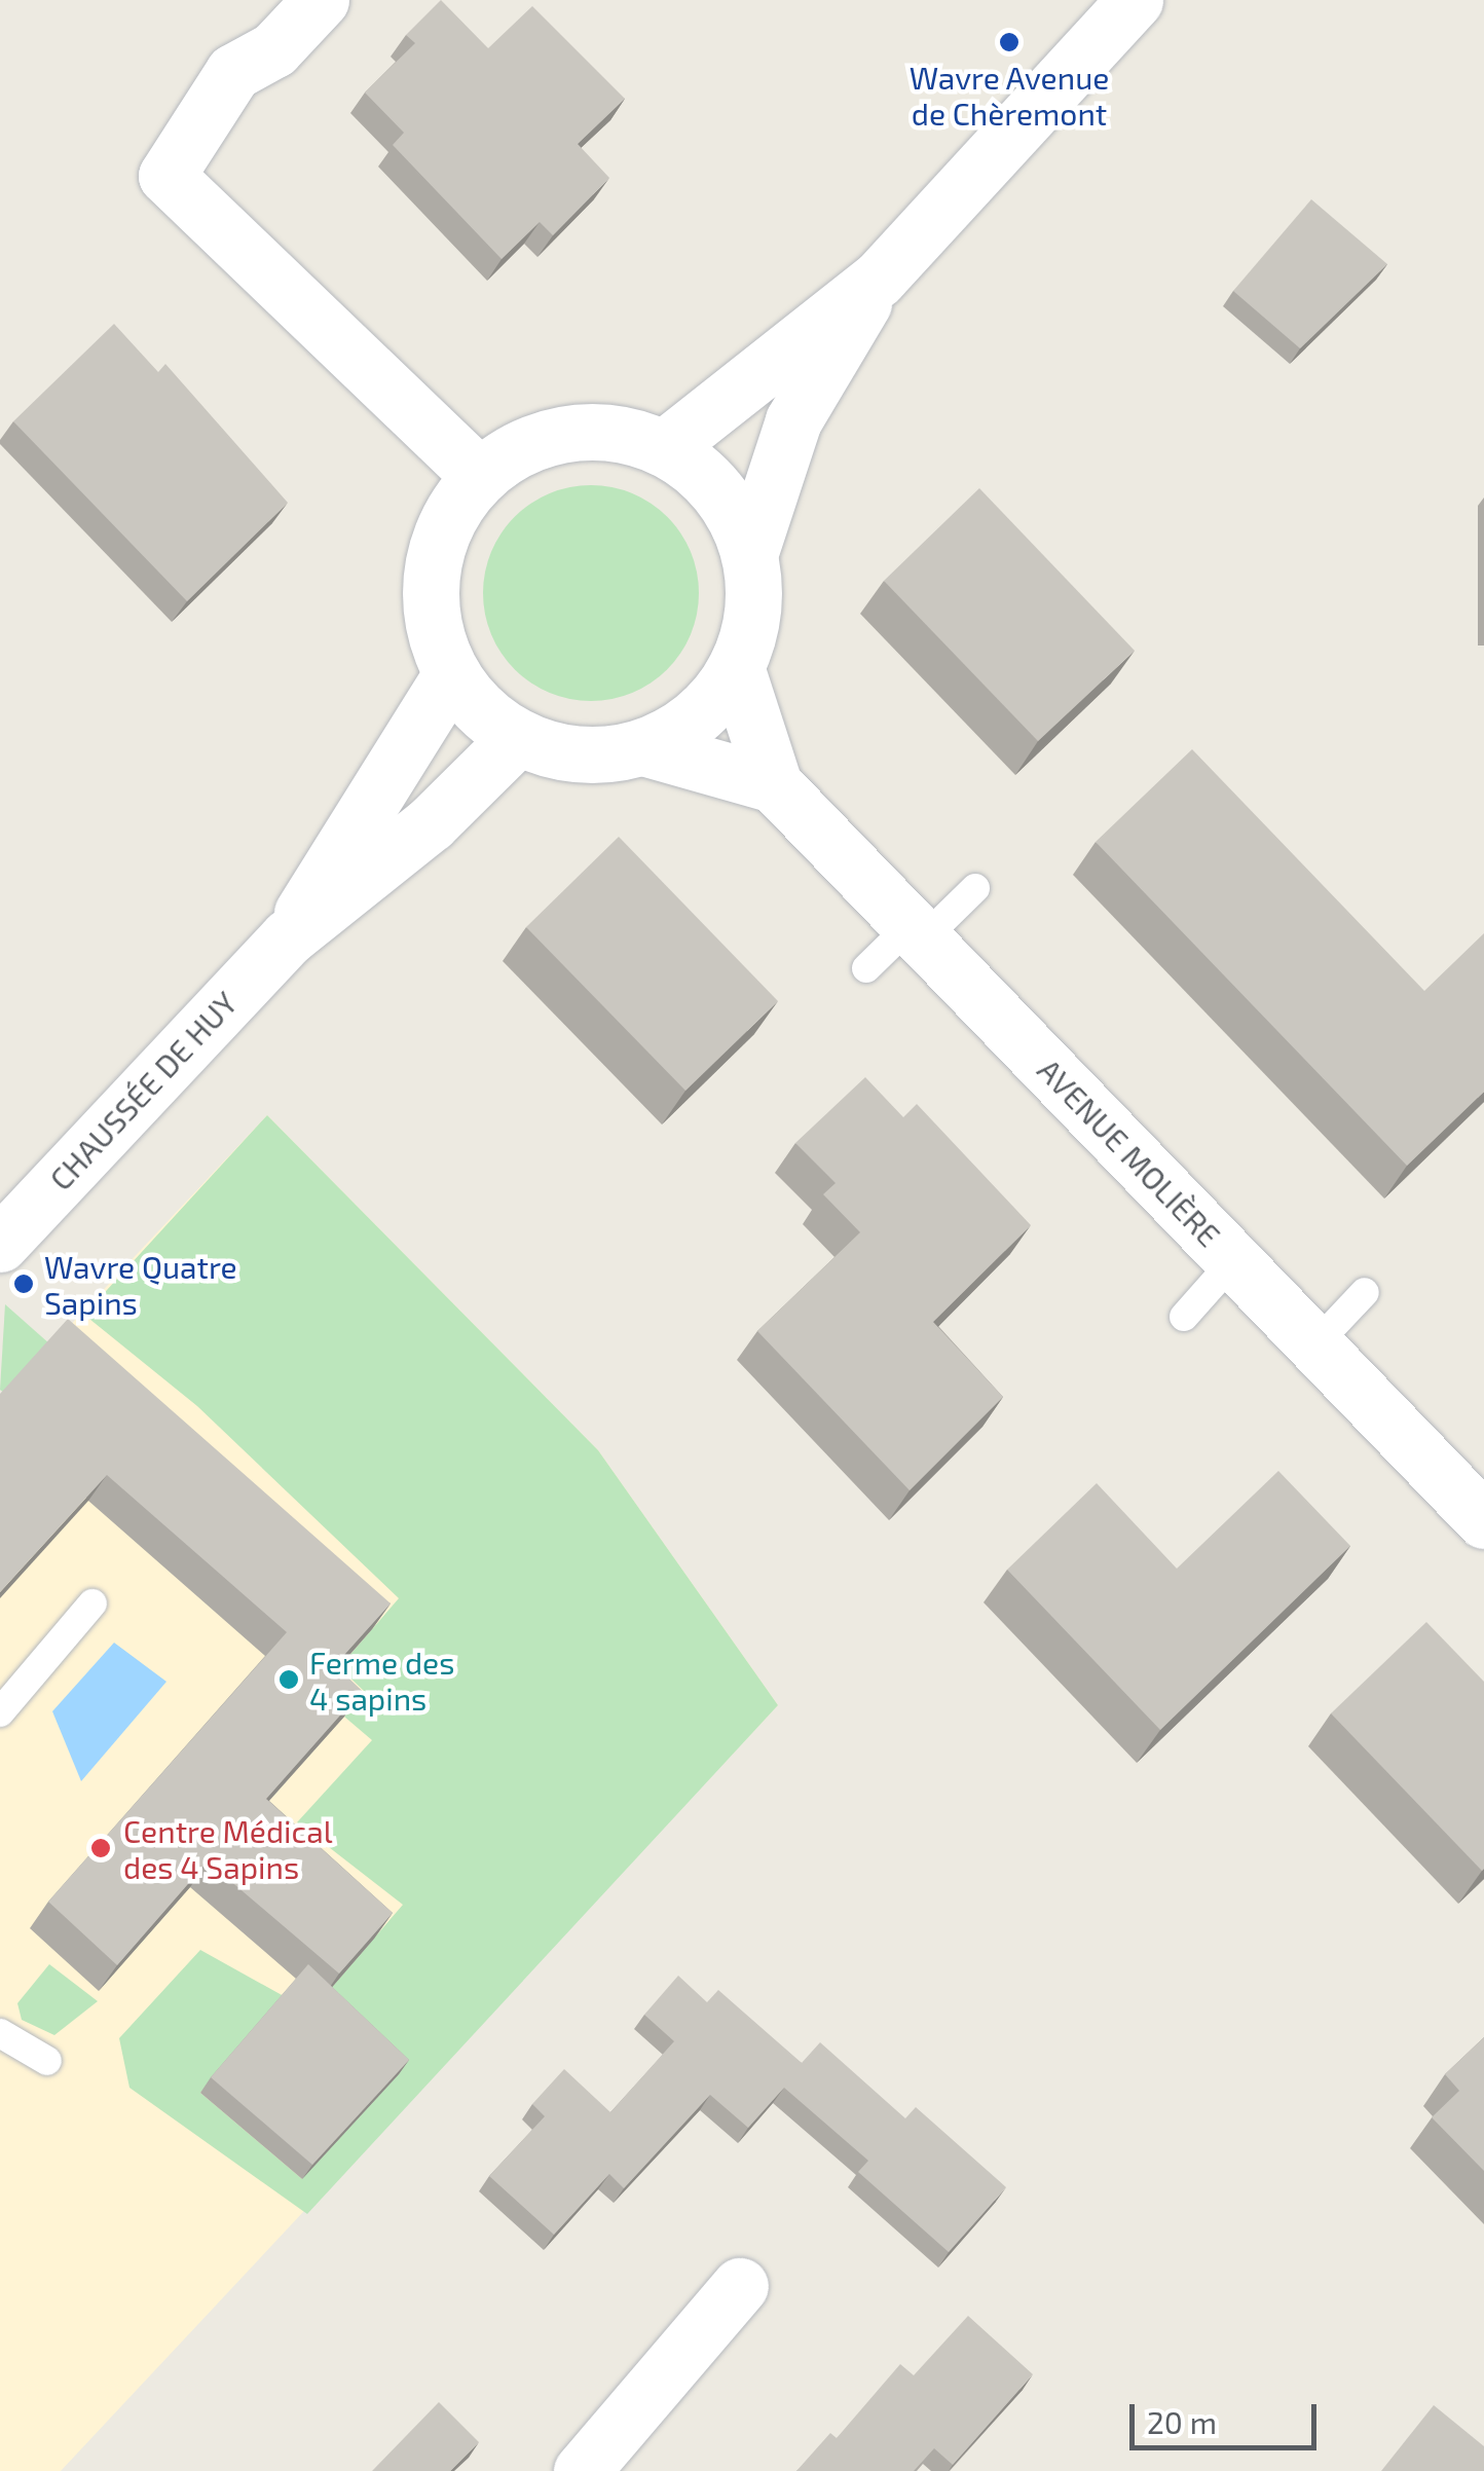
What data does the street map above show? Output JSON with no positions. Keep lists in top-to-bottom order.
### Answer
{
  "streets": {
    "main road": ["CHAUSSÉE DE HUY", "AVENUE MOLIÈRE"]
  },
  "crossings": [
    ["CHAUSSÉE DE HUY", "AVENUE MOLIÈRE"]
  ],
  "places": [
    "Wavre Avenue de Chèremont",
    "Wavre Quatre Sapins",
    "Ferme des 4 sapins",
    "Centre Médical des 4 Sapins"
  ],
  "scale_bar": "20 m"
}
